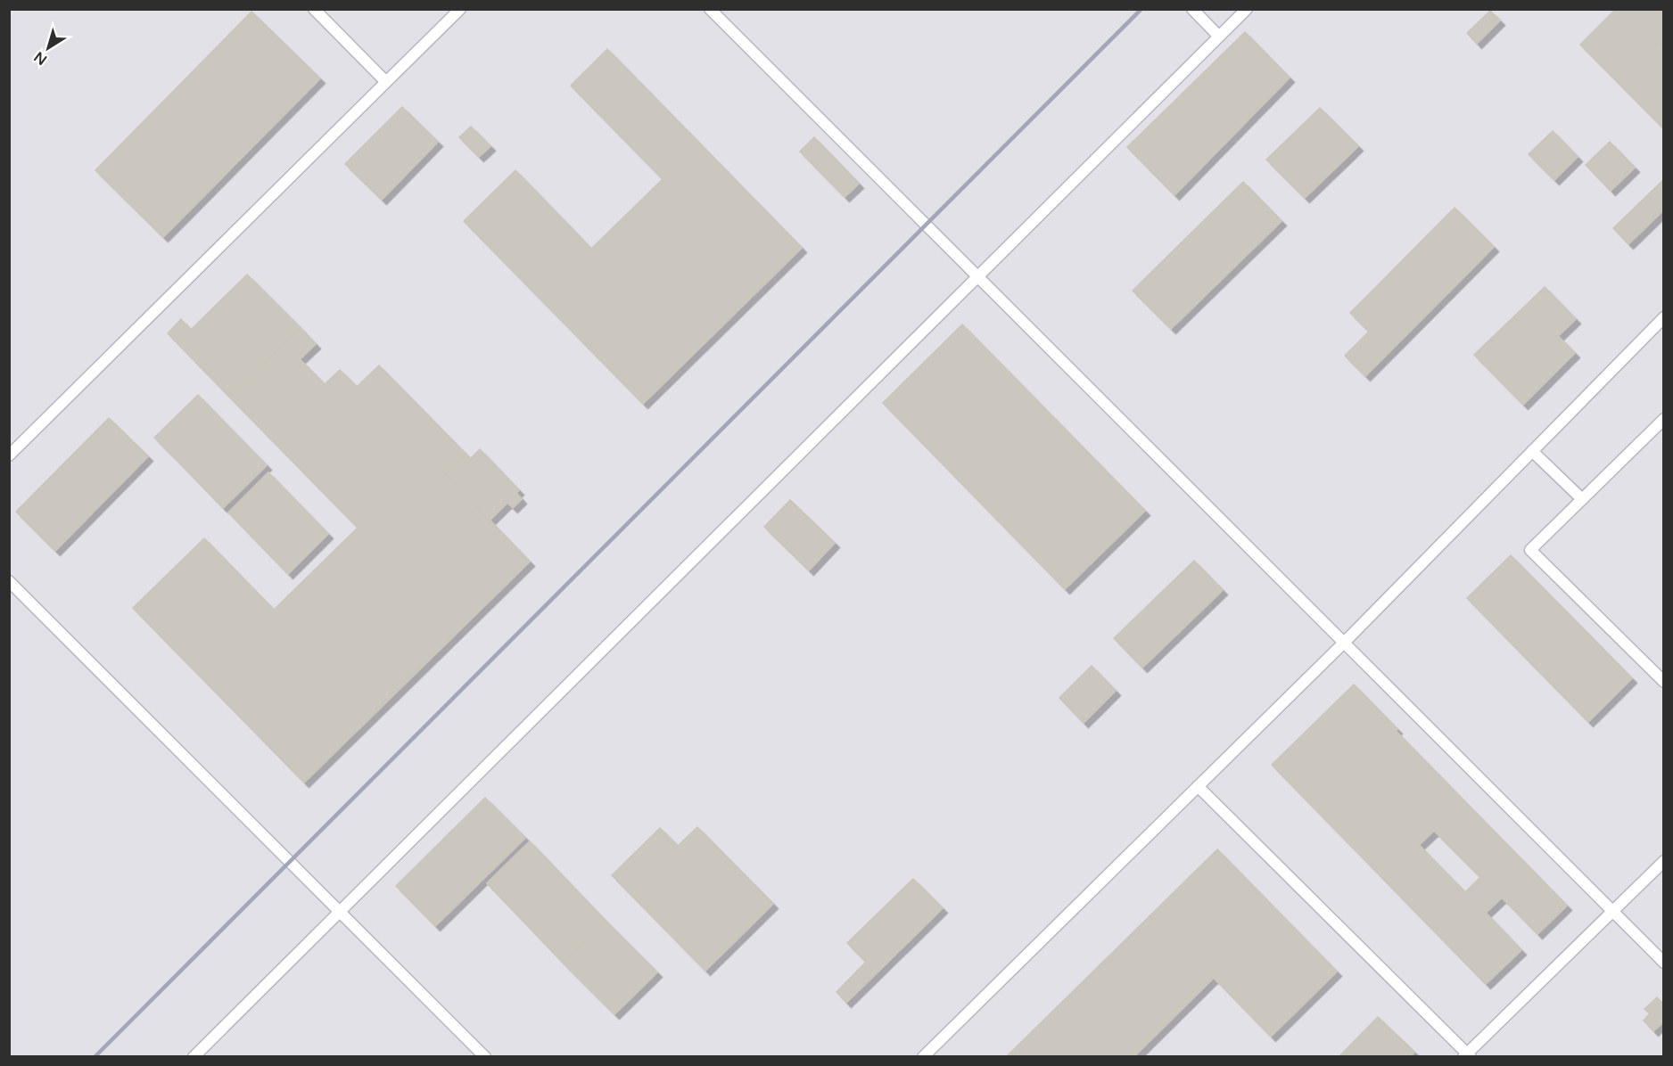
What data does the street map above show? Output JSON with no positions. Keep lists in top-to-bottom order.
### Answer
{
  "north": "bottom left"
}
